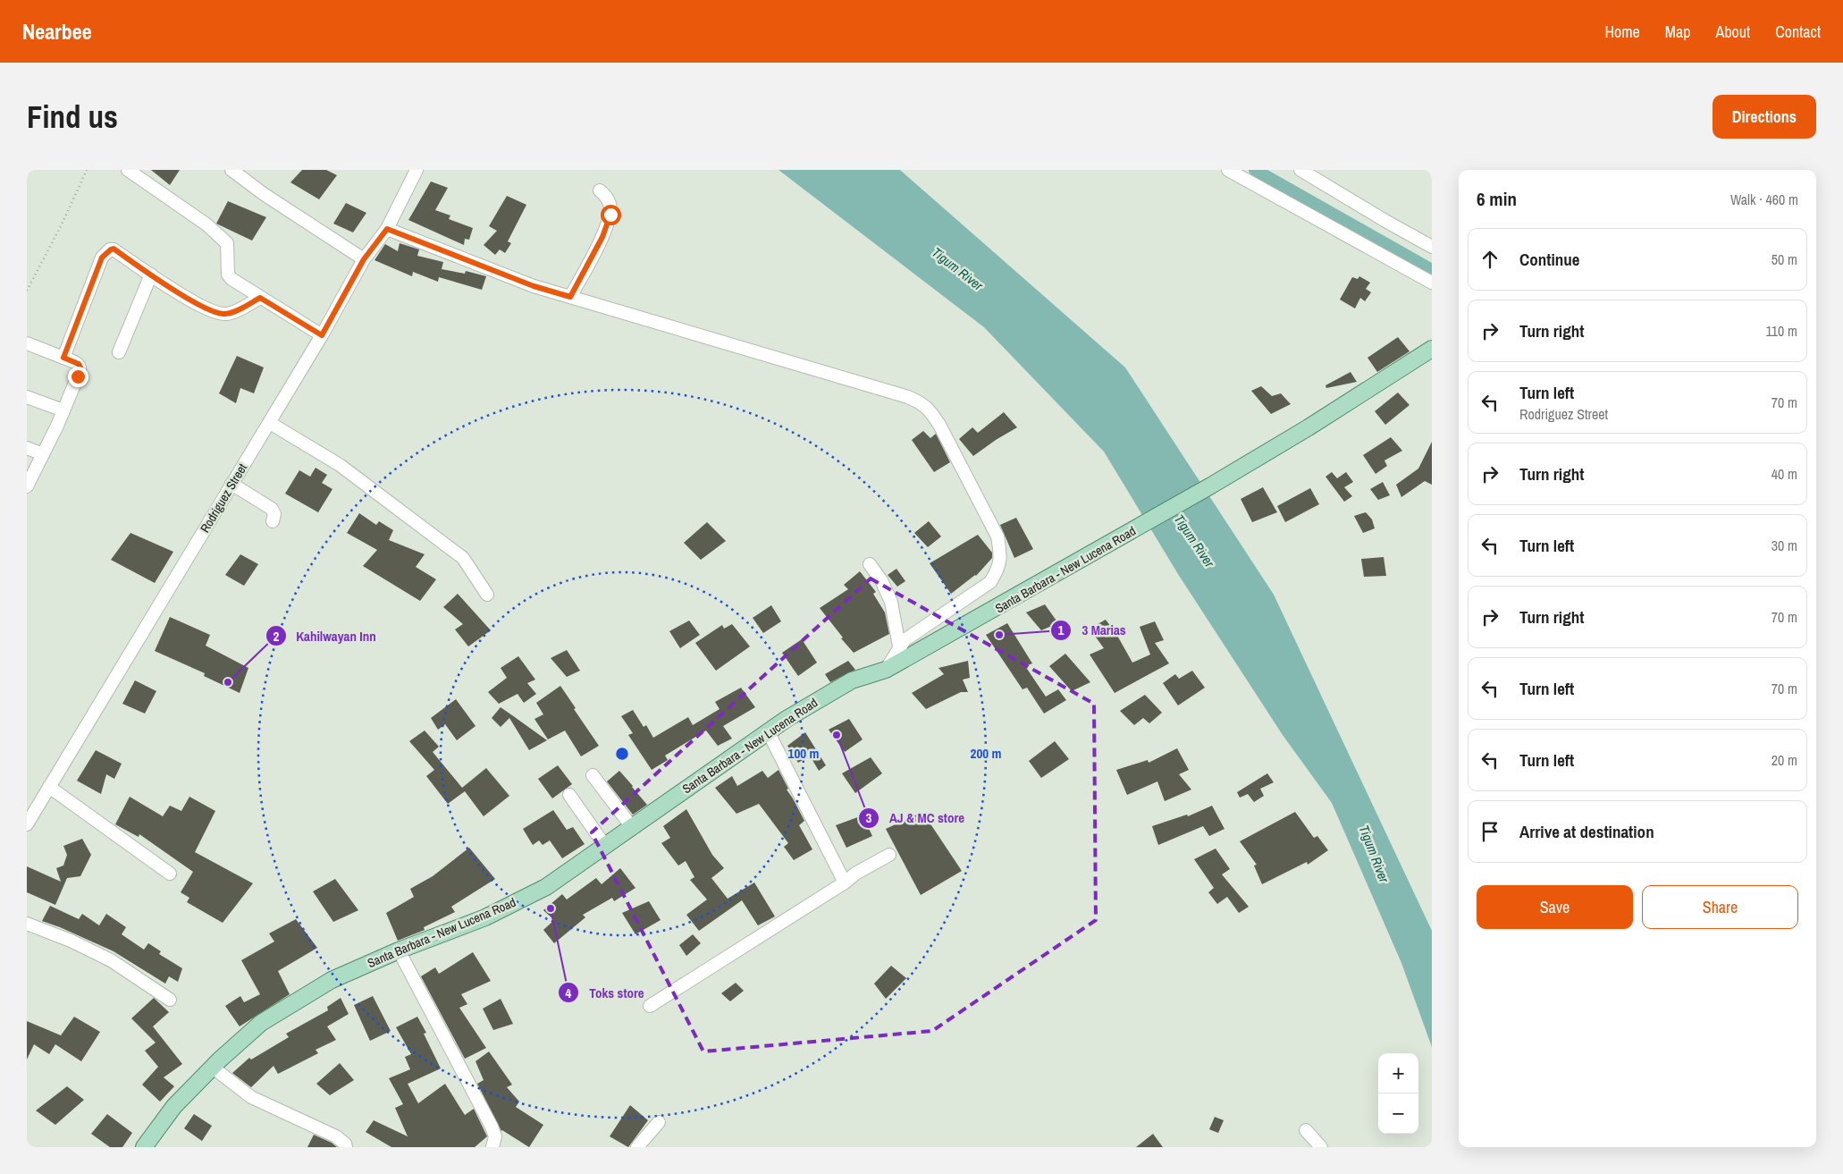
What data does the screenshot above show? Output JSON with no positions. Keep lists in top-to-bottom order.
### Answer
{
  "streets": {
    "main road": ["Santa Barbara - New Lucena Road"],
    "street": ["Rodriguez Street"]
  },
  "water": ["Tigum River"],
  "places": [
    "3 Marias",
    "Kahilwayan Inn",
    "AJ & MC store",
    "Toks store"
  ],
  "page": {
    "header": "Nearbee",
    "nav": [
      "Home",
      "Map",
      "About",
      "Contact"
    ],
    "buttons": [
      "Directions",
      ["Save", "Share"]
    ],
    "title": "Find us",
    "heading": ["6 min", "Walk · 460 m"],
    "list": [
      ["Continue", "50 m"],
      ["Turn right", "110 m"],
      ["Turn left", "Rodriguez Street", "70 m"],
      ["Turn right", "40 m"],
      ["Turn left", "30 m"],
      ["Turn right", "70 m"],
      ["Turn left", "70 m"],
      ["Turn left", "20 m"],
      "Arrive at destination"
    ],
    "map_buttons": ["+", "−"]
  },
  "rings": ["100 m", "200 m"]
}
